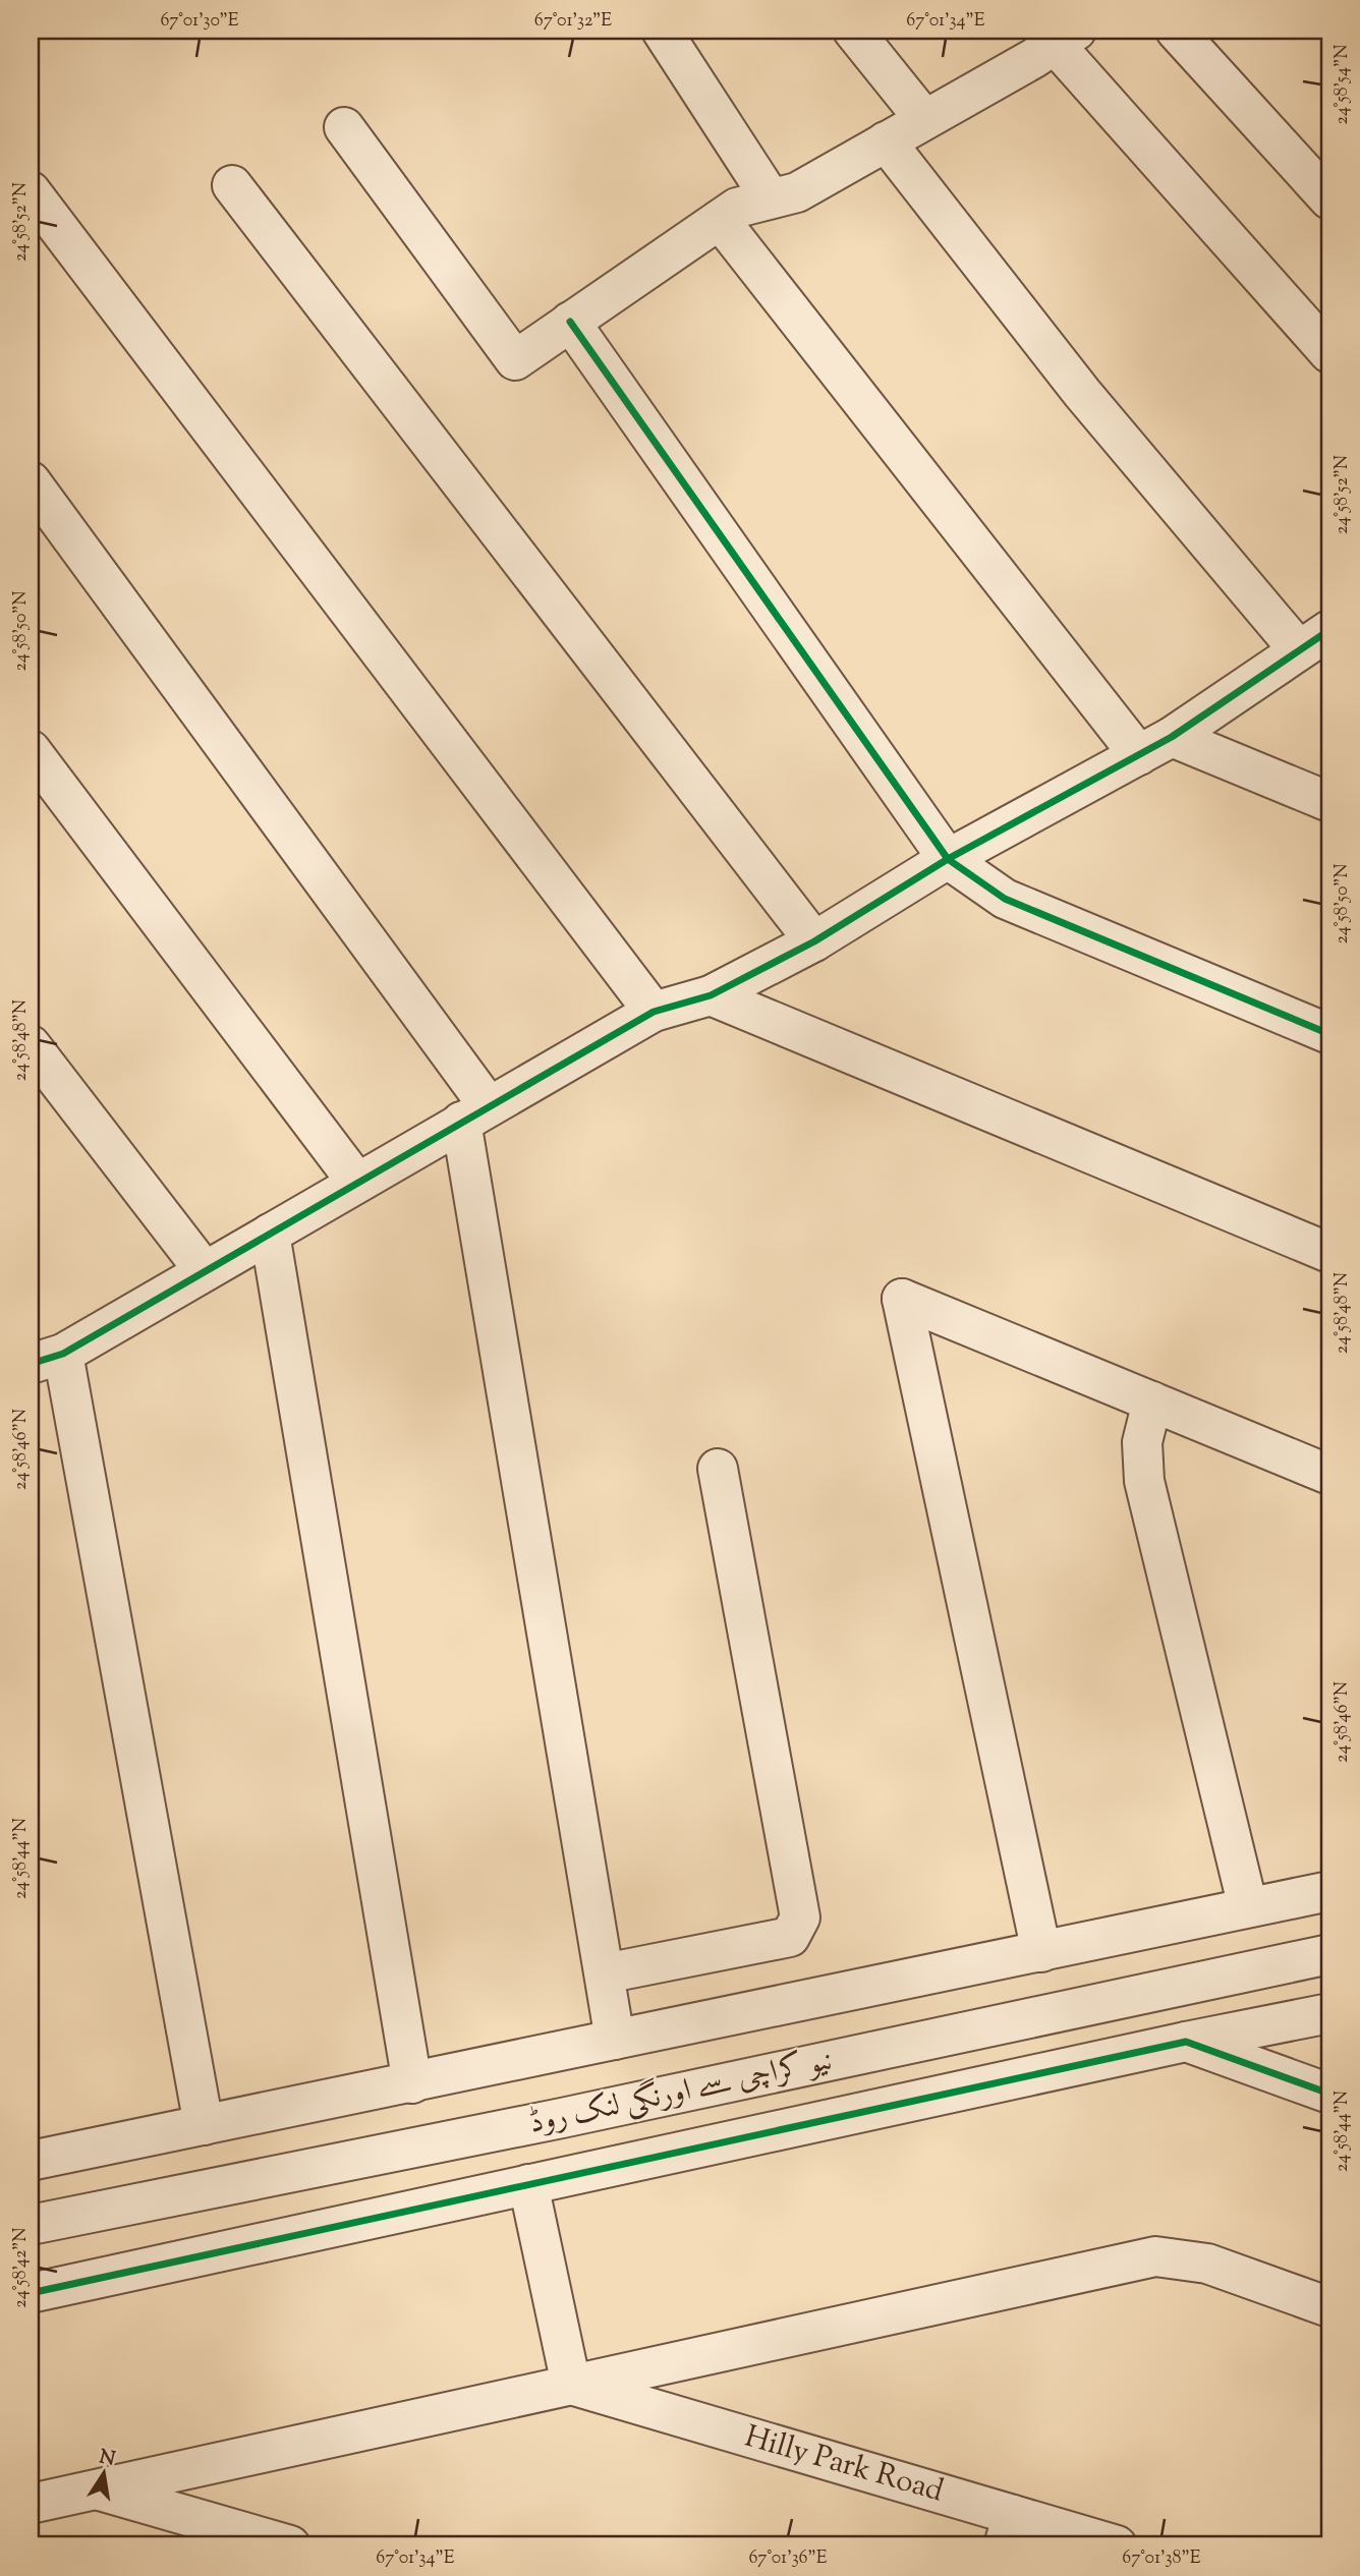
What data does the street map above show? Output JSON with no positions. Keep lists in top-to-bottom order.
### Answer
{
  "streets": {
    "street": ["نیو کراچی سے اورنگی لنک روڈ", "Hilly Park Road"]
  },
  "north": "top",
  "coordinates": [
    "67°01'30\"E",
    "67°01'32\"E",
    "67°01'34\"E",
    "24°58'54\"N",
    "24°58'52\"N",
    "24°58'50\"N",
    "24°58'48\"N",
    "24°58'46\"N",
    "24°58'44\"N",
    "24°58'42\"N",
    "67°01'36\"E",
    "67°01'38\"E"
  ]
}
